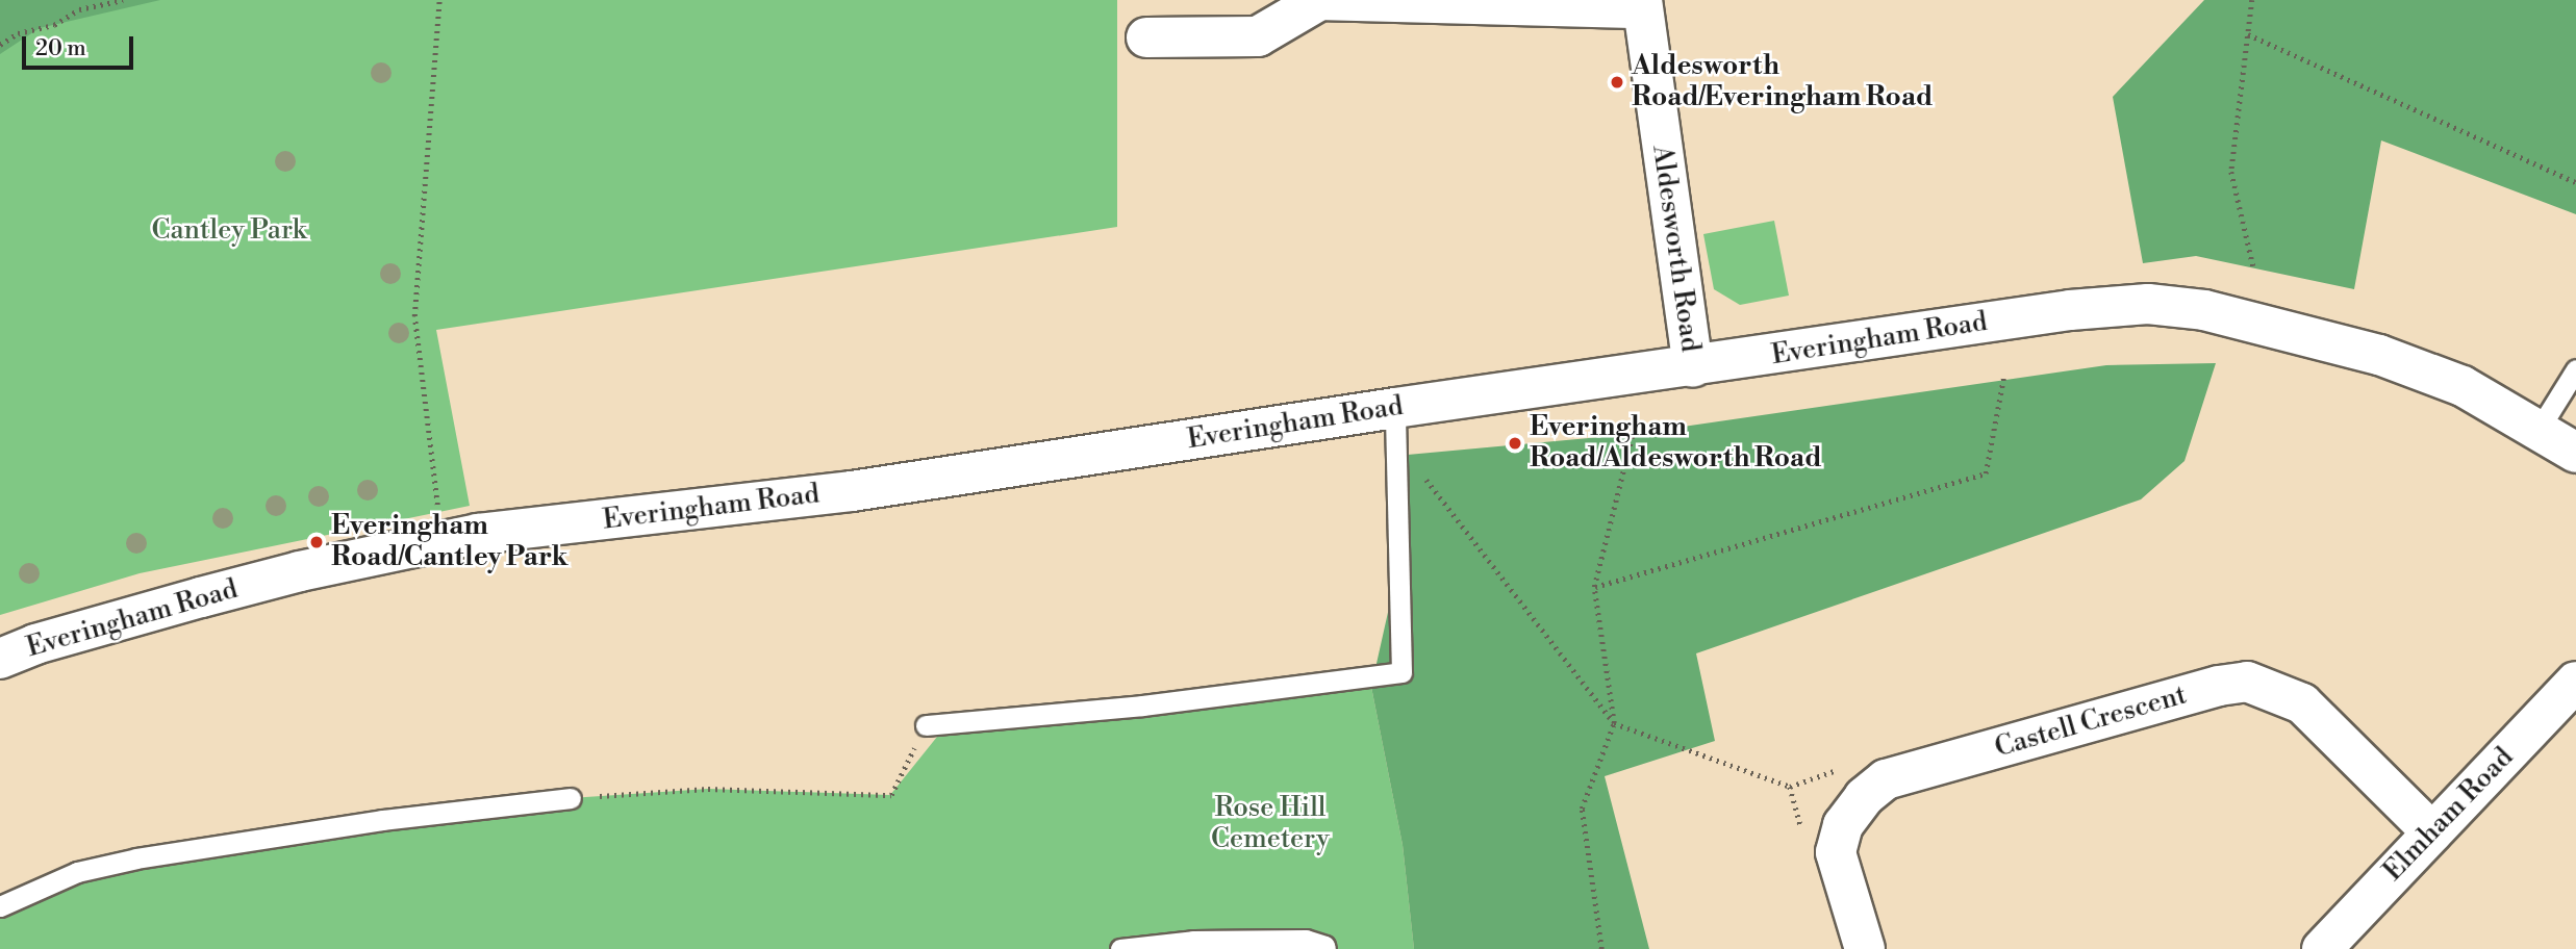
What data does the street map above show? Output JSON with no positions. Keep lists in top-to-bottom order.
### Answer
{
  "streets": {
    "street": [
      "Aldesworth Road",
      "Everingham Road",
      "Castell Crescent",
      "Elmham Road"
    ]
  },
  "crossings": [
    ["Aldesworth Road", "Everingham Road"],
    ["Castell Crescent", "Elmham Road"]
  ],
  "parks": ["Cantley Park", "Rose Hill Cemetery"],
  "places": ["Aldesworth Road/Everingham Road", "Everingham Road/Aldesworth Road", "Everingham Road/Cantley Park"],
  "scale_bar": "20 m"
}
